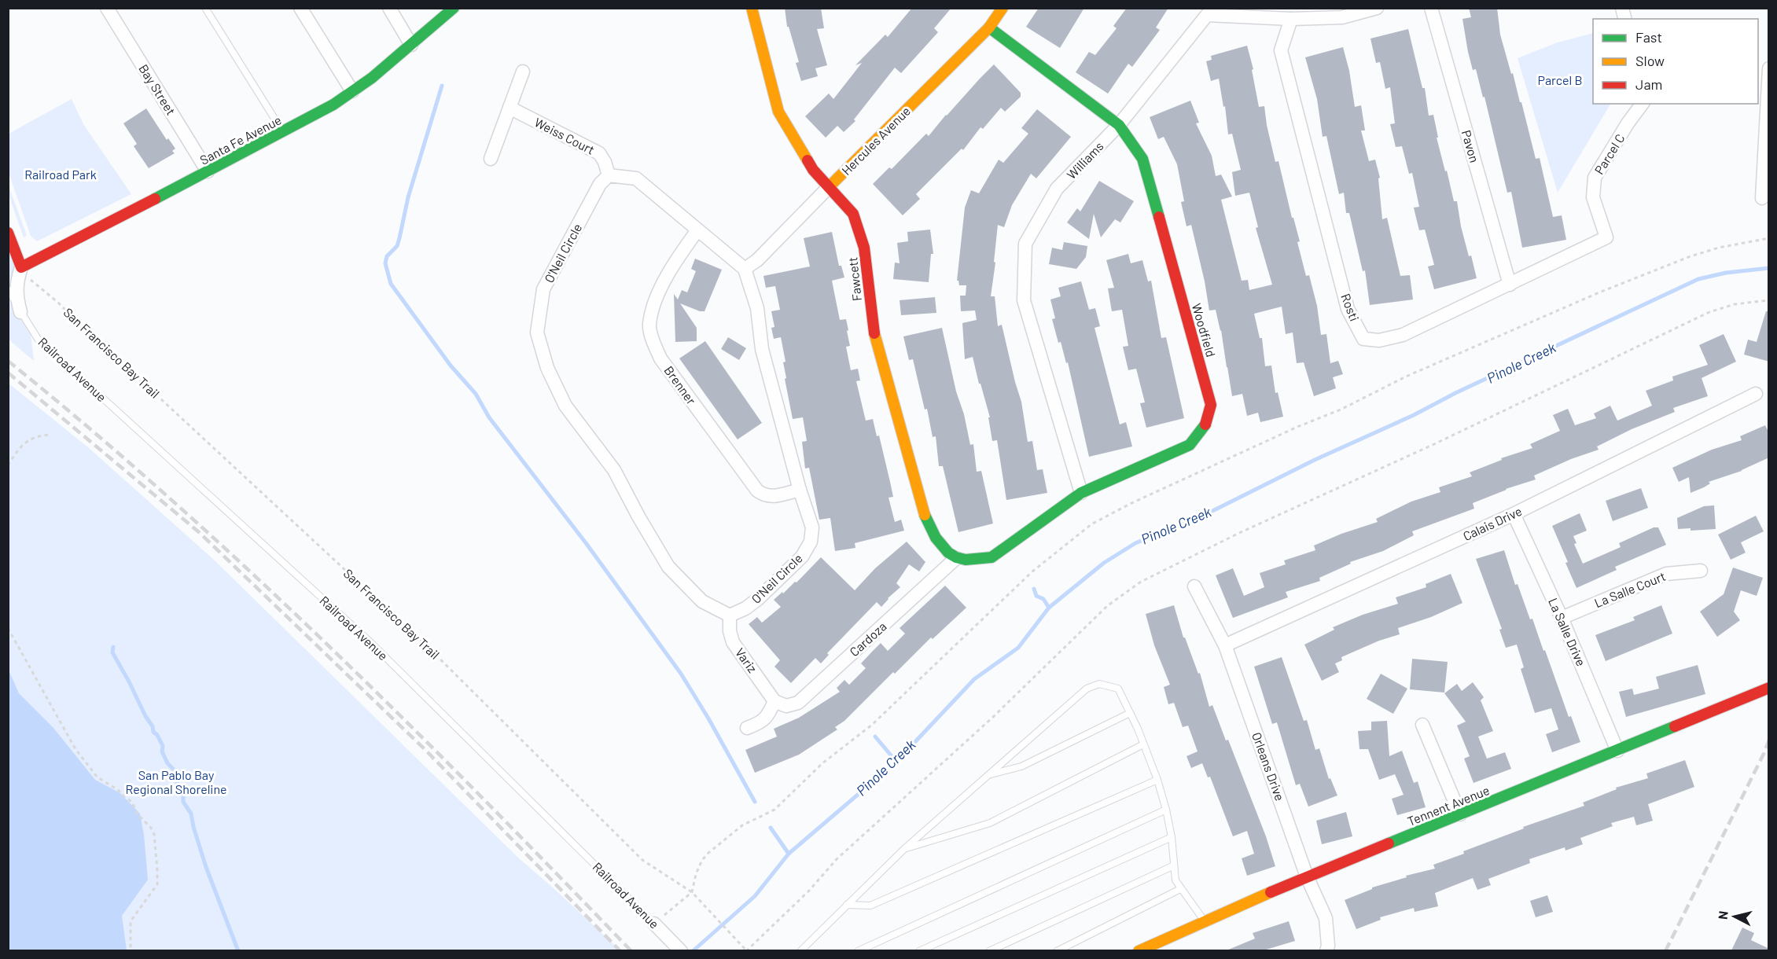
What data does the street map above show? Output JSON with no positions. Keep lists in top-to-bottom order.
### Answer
{
  "streets": {
    "street": [
      "Bay Street",
      "Weiss Court",
      "Santa Fe Avenue",
      "Hercules Avenue",
      "Pavon",
      "Parcel C",
      "Williams",
      "O'Neil Circle",
      "Fawcett",
      "Rosti",
      "Woodfield",
      "Railroad Avenue",
      "Brenner",
      "Calais Drive",
      "La Salle Court",
      "La Salle Drive",
      "Cardoza",
      "Variz",
      "Orleans Drive",
      "Tennent Avenue"
    ],
    "path": ["San Francisco Bay Trail"]
  },
  "crossings": [
    ["Bay Street", "Santa Fe Avenue"],
    ["Weiss Court", "O'Neil Circle"],
    ["Santa Fe Avenue", "Railroad Avenue"],
    ["Hercules Avenue", "O'Neil Circle"],
    ["Hercules Avenue", "Fawcett"],
    ["Hercules Avenue", "Woodfield"],
    ["Pavon", "Rosti"],
    ["Parcel C", "Rosti"],
    ["Williams", "Rosti"],
    ["Williams", "Woodfield"],
    ["O'Neil Circle", "Brenner"],
    ["O'Neil Circle", "Variz"],
    ["Fawcett", "Woodfield"],
    ["Fawcett", "Cardoza"],
    ["Woodfield", "Cardoza"],
    ["Calais Drive", "La Salle Drive"],
    ["Calais Drive", "Orleans Drive"],
    ["La Salle Court", "La Salle Drive"],
    ["La Salle Drive", "Tennent Avenue"],
    ["Cardoza", "Variz"],
    ["Orleans Drive", "Tennent Avenue"]
  ],
  "water": ["Pinole Creek"],
  "parks": ["Parcel B", "Railroad Park", "San Pablo Bay Regional Shoreline"],
  "legend": ["Fast", "Slow", "Jam"],
  "north": "left"
}
